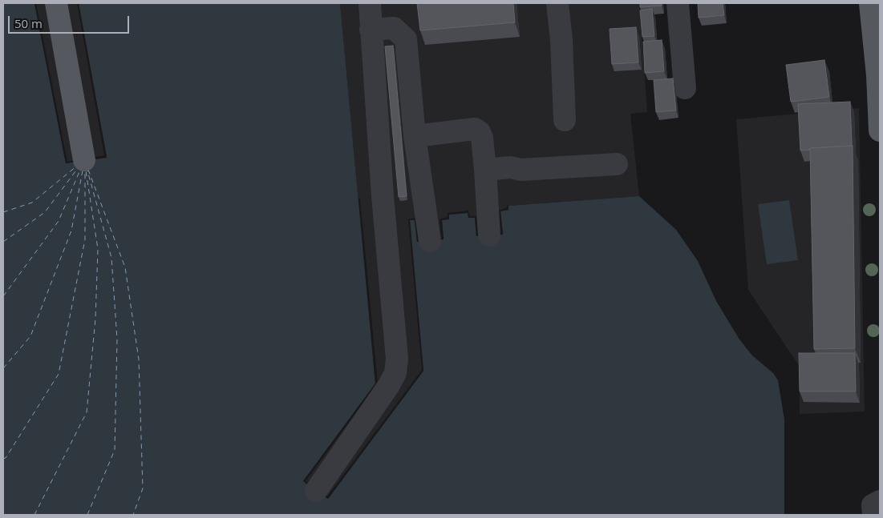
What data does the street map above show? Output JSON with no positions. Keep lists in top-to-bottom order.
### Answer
{
  "scale_bar": "50 m"
}
